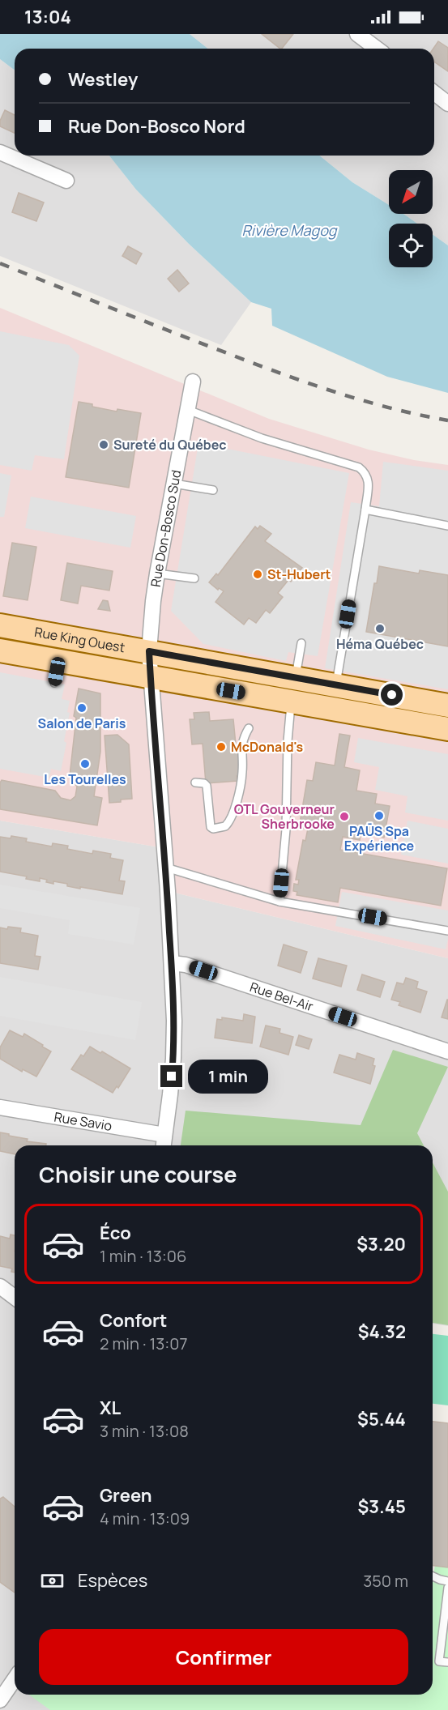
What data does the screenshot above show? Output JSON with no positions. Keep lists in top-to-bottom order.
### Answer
{
  "streets": {
    "main road": ["Rue King Ouest"],
    "street": ["Rue Don-Bosco Sud", "Rue Bel-Air", "Rue Savio"]
  },
  "crossings": [
    ["Rue Don-Bosco Sud", "Rue King Ouest"],
    ["Rue Don-Bosco Sud", "Rue Bel-Air"],
    ["Rue Don-Bosco Sud", "Rue Savio"]
  ],
  "water": ["Rivière Magog"],
  "places": [
    "Sureté du Québec",
    "St-Hubert",
    "Héma Québec",
    "Salon de Paris",
    "McDonald's",
    "Les Tourelles",
    "PAŪS Spa Expérience",
    "OTL Gouverneur Sherbrooke"
  ],
  "north": "bottom left",
  "page": {
    "status": "13:04",
    "banner": ["Westley", "Rue Don-Bosco Nord"],
    "bubble": "1 min",
    "heading": "Choisir une course",
    "list": [
      {
        "name": "Éco",
        "note": "1 min · 13:06",
        "value": "$3.20"
      },
      {
        "name": "Confort",
        "note": "2 min · 13:07",
        "value": "$4.32"
      },
      {
        "name": "XL",
        "note": "3 min · 13:08",
        "value": "$5.44"
      },
      {
        "name": "Green",
        "note": "4 min · 13:09",
        "value": "$3.45"
      }
    ],
    "pay": ["Espèces", "350 m"],
    "buttons": "Confirmer"
  }
}
